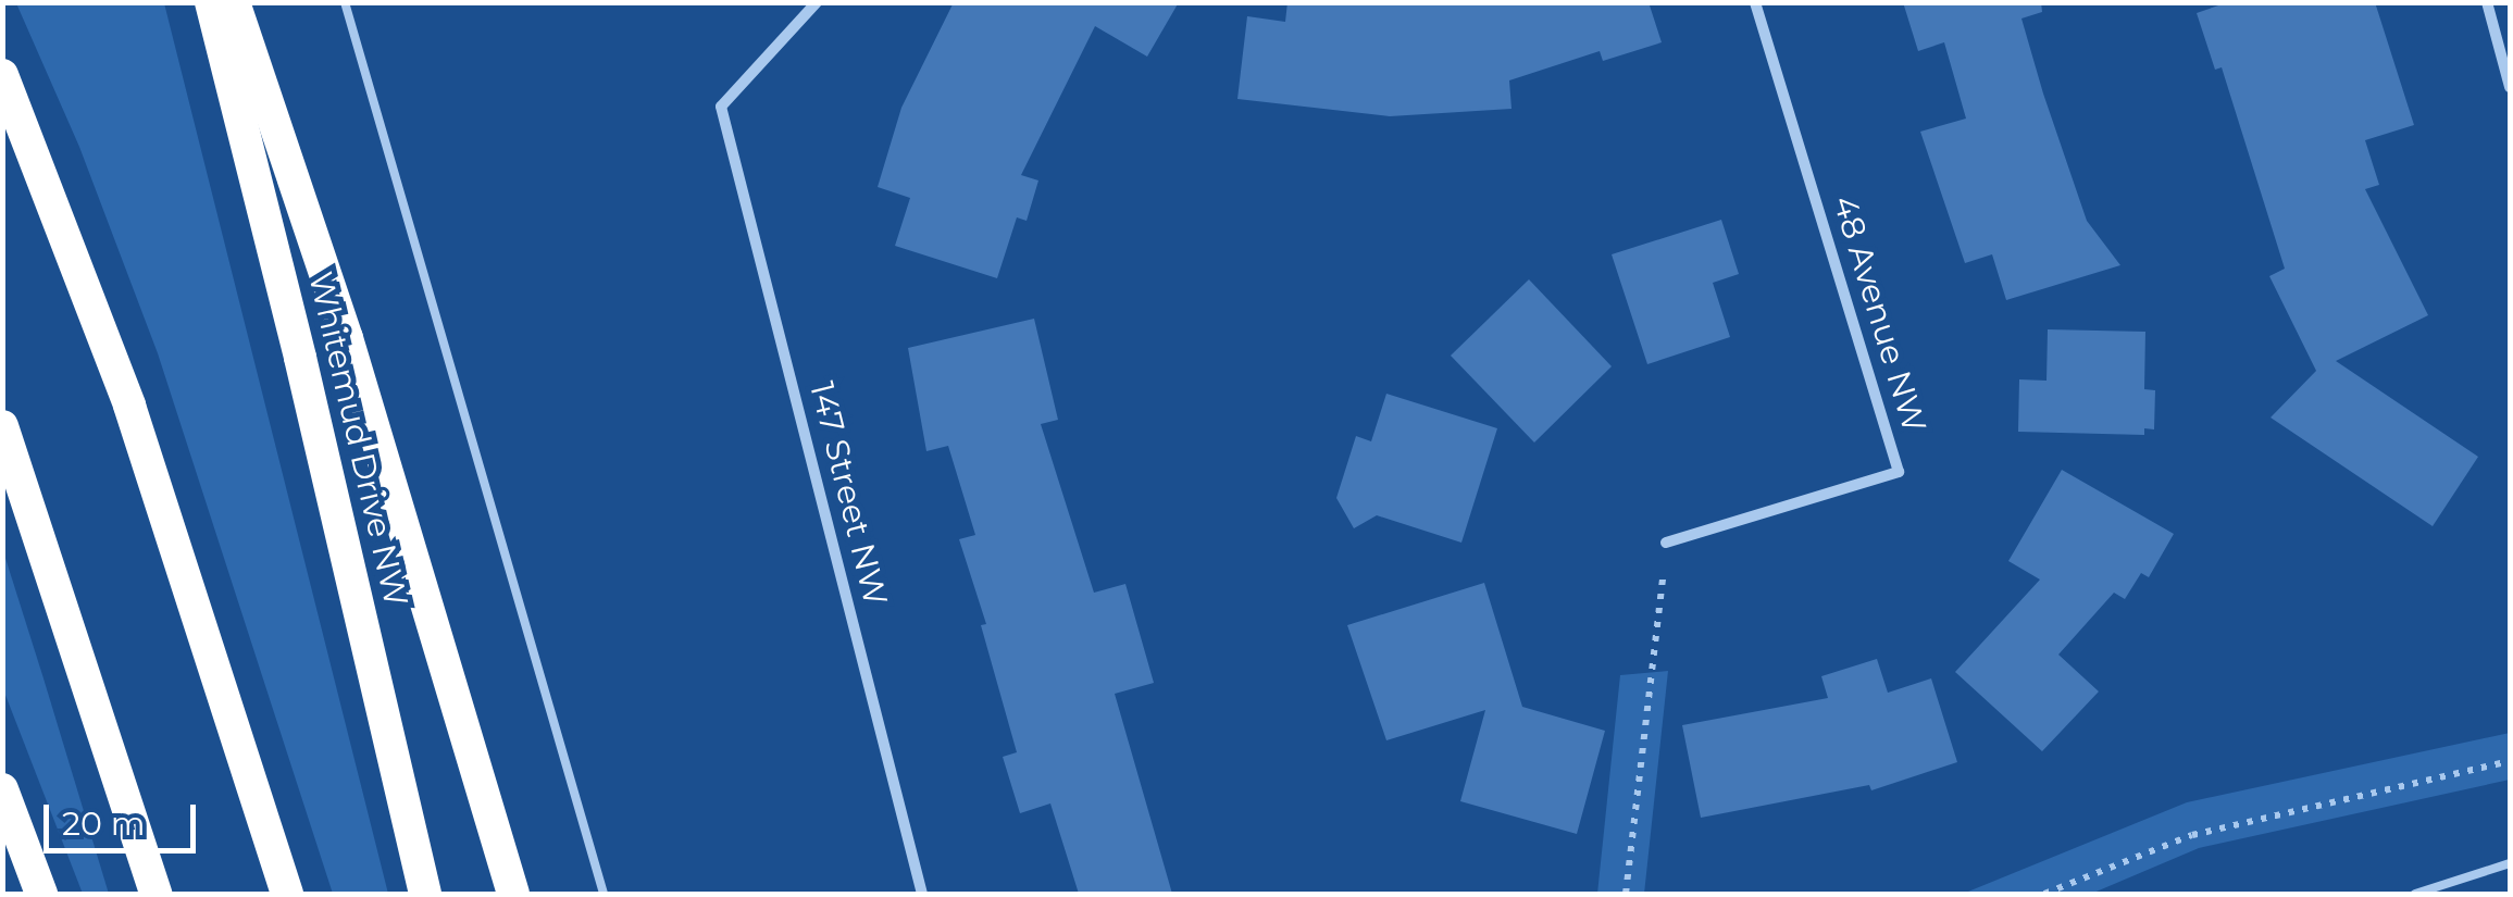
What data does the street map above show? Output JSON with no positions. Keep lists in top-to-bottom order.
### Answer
{
  "streets": {
    "highway": ["Whitemud Drive NW"],
    "street": ["48 Avenue NW", "147 Street NW"]
  },
  "scale_bar": "20 m"
}
